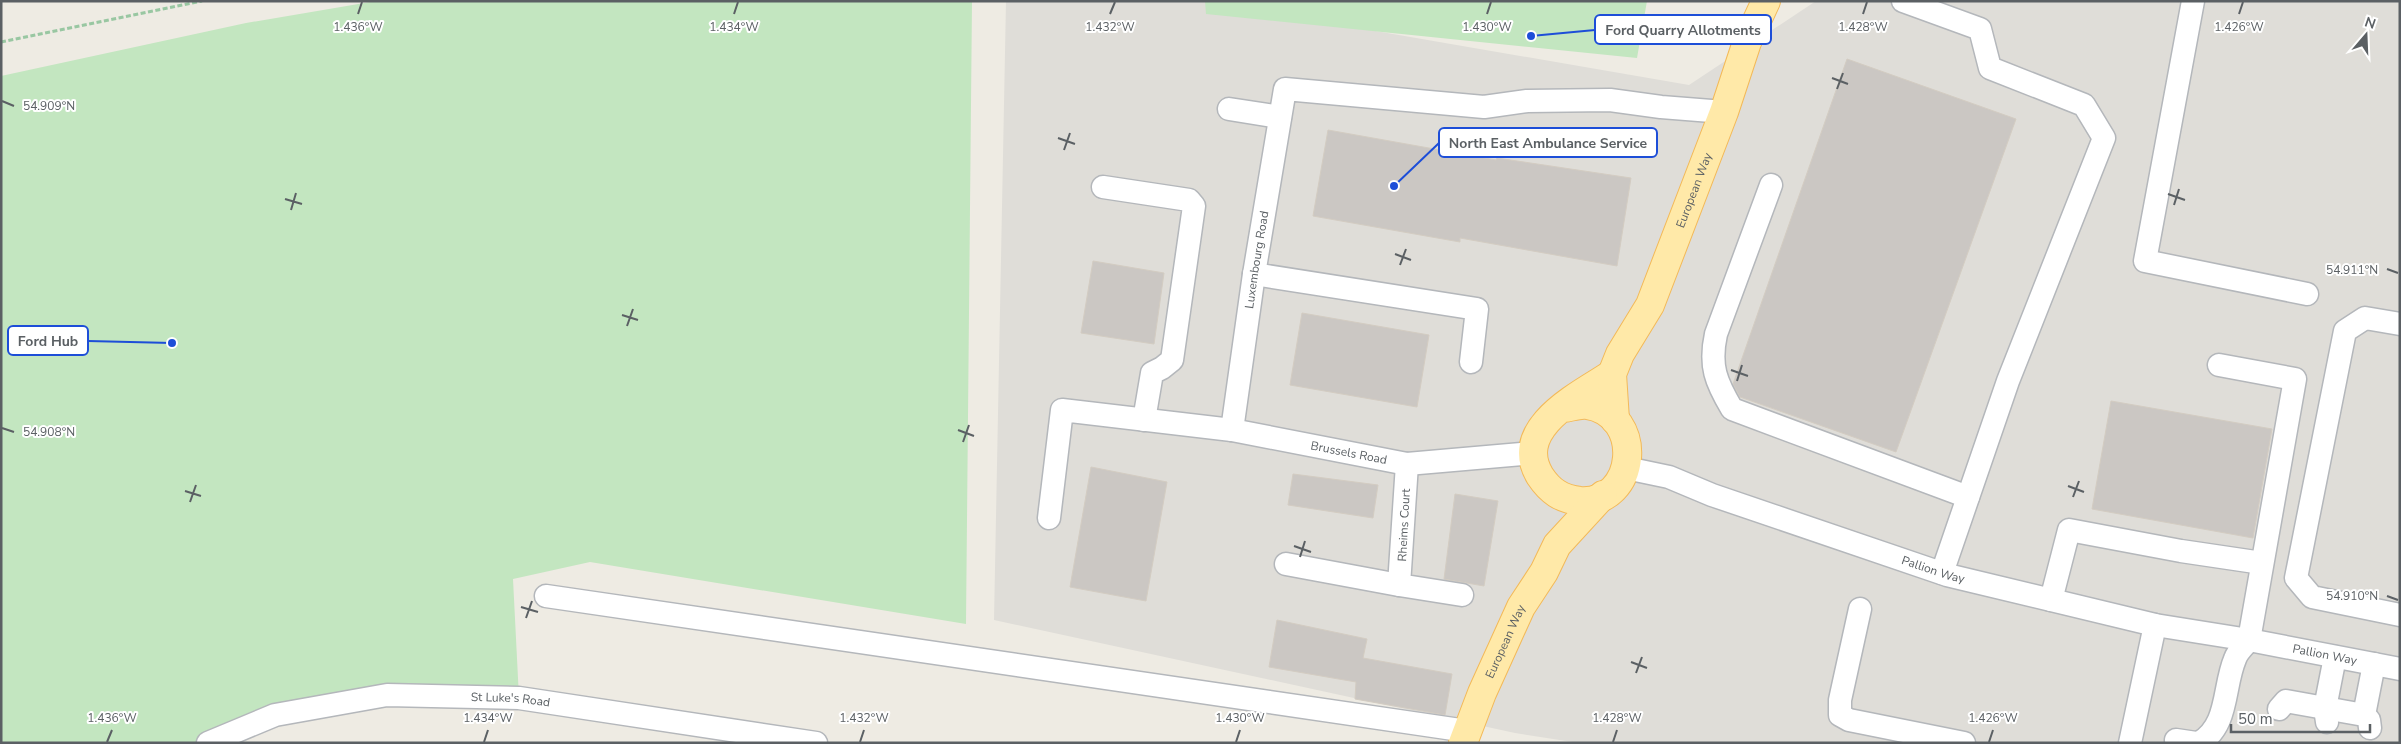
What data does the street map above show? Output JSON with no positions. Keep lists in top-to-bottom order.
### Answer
{
  "streets": {
    "main road": ["European Way"],
    "street": [
      "Luxembourg Road",
      "Brussels Road",
      "Rheims Court",
      "Pallion Way",
      "St Luke's Road"
    ]
  },
  "crossings": [
    ["European Way", "Luxembourg Road"],
    ["European Way", "Brussels Road"],
    ["European Way", "Pallion Way"],
    ["Luxembourg Road", "Brussels Road"],
    ["Brussels Road", "Rheims Court"],
    ["Brussels Road", "Pallion Way"]
  ],
  "places": ["Ford Quarry Allotments", "North East Ambulance Service", "Ford Hub"],
  "scale_bar": "50 m",
  "north": "top",
  "coordinates": [
    "1.436°W",
    "1.434°W",
    "1.432°W",
    "1.430°W",
    "1.428°W",
    "1.426°W",
    "54.909°N",
    "54.911°N",
    "54.908°N",
    "54.910°N"
  ]
}
